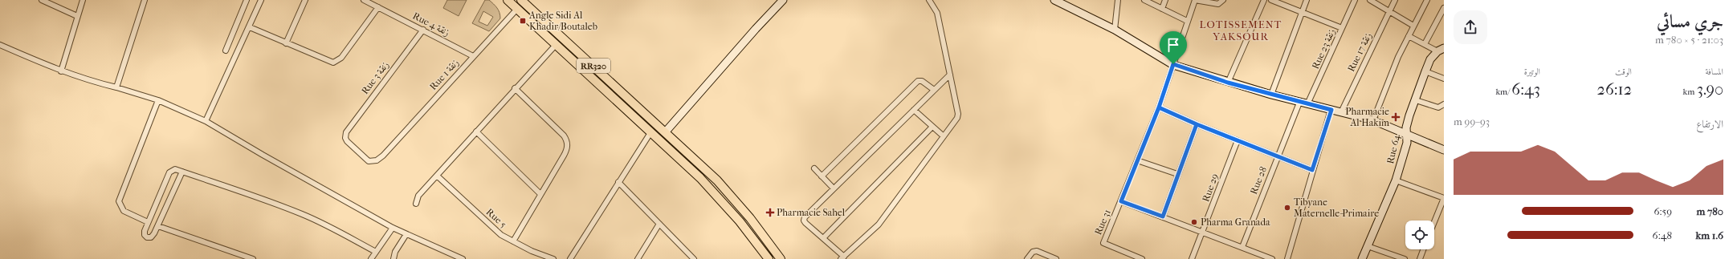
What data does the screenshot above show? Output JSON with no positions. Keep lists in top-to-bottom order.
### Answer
{
  "streets": {
    "main road": ["RR320"],
    "street": [
      "Rue 4 زنقة",
      "Rue 23 زنقة",
      "Rue 17 زنقة",
      "Rue 1 زنقة",
      "Rue 3 زنقة",
      "Rue 64",
      "Rue 28",
      "Rue 29",
      "Rue 5",
      "Rue 31"
    ]
  },
  "crossings": [
    ["Rue 4 زنقة", "Rue 1 زنقة"],
    ["Rue 4 زنقة", "Rue 3 زنقة"],
    ["RR320", "Rue 1 زنقة"],
    ["Rue 1 زنقة", "Rue 3 زنقة"]
  ],
  "districts": ["LOTISSEMENT YAKSOUR"],
  "places": {
    "transit": ["Angle Sidi Al Khadir/Boutaleb"],
    "health": ["Pharmacie Al Hakim", "Pharmacie Sahel"],
    "other": ["Tibyane Maternelle-Primaire", "Pharma Granada"]
  },
  "page": {
    "heading": ["جري مسائي", "21:03 · 5 × 780 m"],
    "stats": [
      ["المسافة", "3.90 km"],
      ["الوقت", "26:12"],
      ["الوتيرة", "6:43 /km"]
    ],
    "chart": ["الارتفاع", "93–99 m"],
    "list": [
      {
        "name": "780 m",
        "note": "6:59"
      },
      {
        "name": "1.6 km",
        "note": "6:48"
      }
    ]
  }
}
